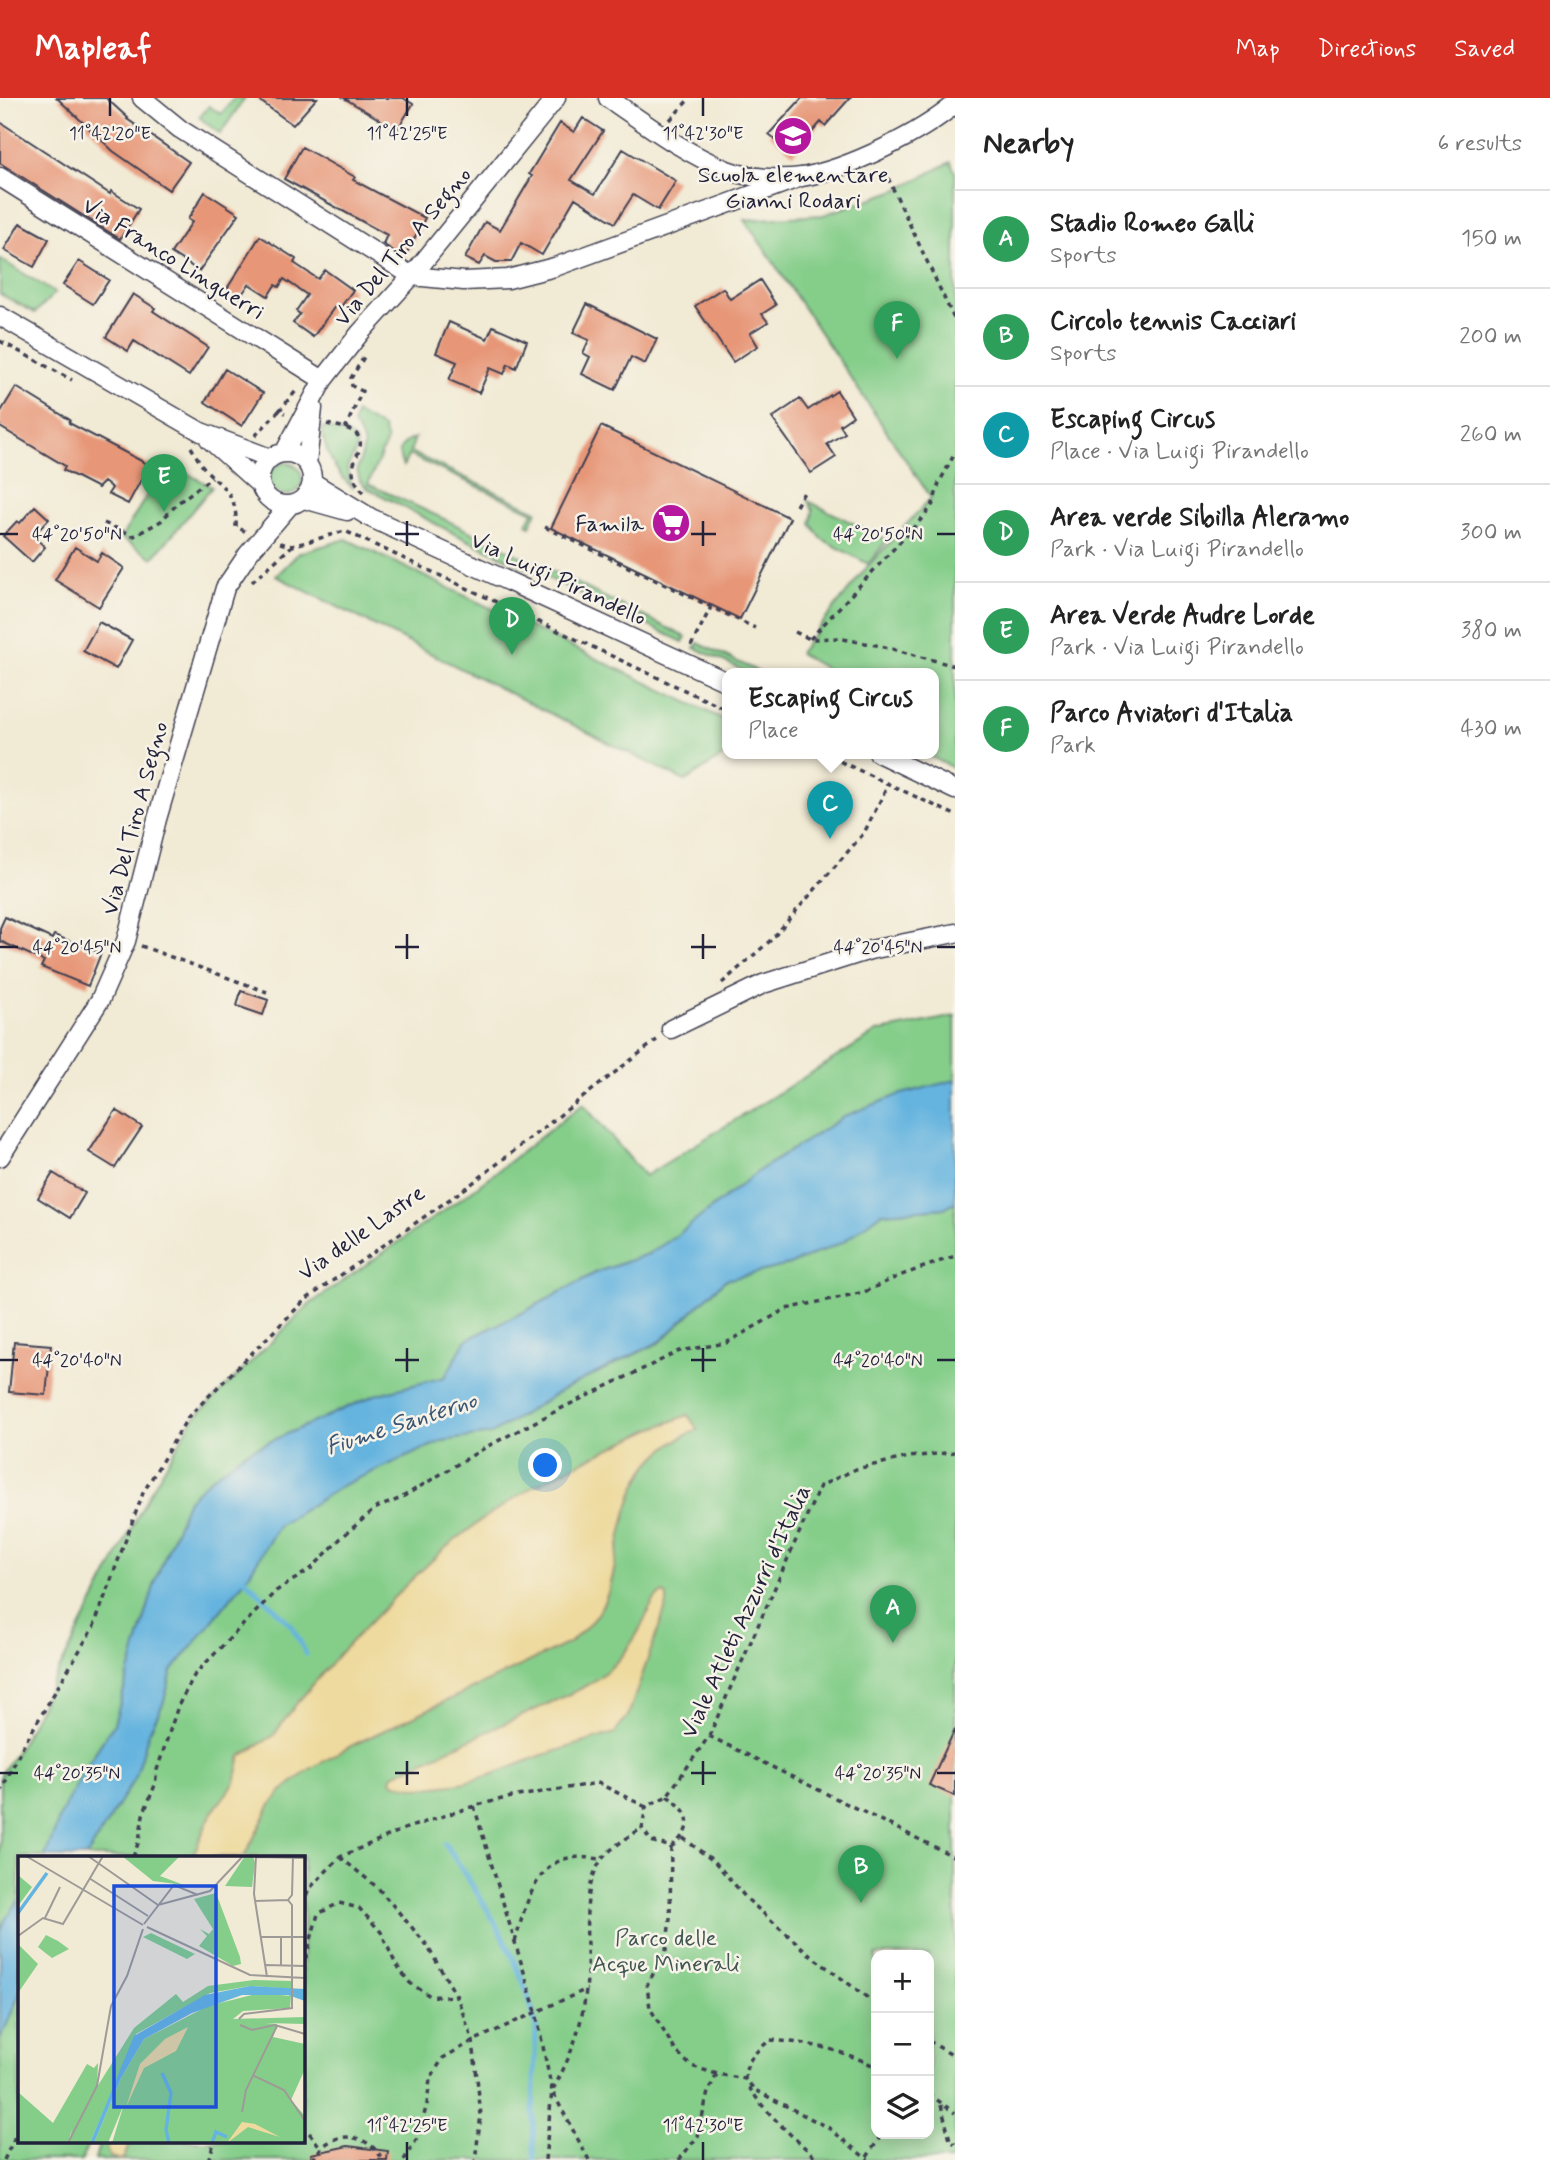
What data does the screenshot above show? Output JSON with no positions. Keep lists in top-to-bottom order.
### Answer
{
  "streets": {
    "street": ["Via Del Tiro A Segno", "Via Franco Linguerri", "Via Luigi Pirandello"],
    "path": ["Via delle Lastre", "Viale Atleti Azzurri d'Italia"]
  },
  "crossings": [
    ["Via Del Tiro A Segno", "Via Franco Linguerri"],
    ["Via Del Tiro A Segno", "Via Luigi Pirandello"]
  ],
  "water": ["Fiume Santerno"],
  "parks": ["Parco delle Acque Minerali"],
  "places": {
    "school or university": ["Scuola elementare Gianni Rodari"],
    "supermarket": ["Famila"]
  },
  "page": {
    "header": "Mapleaf",
    "nav": ["Map", "Directions", "Saved"],
    "heading": ["Nearby", "6 results"],
    "list": [
      {
        "mark": "A",
        "name": "Stadio Romeo Galli",
        "note": "Sports",
        "value": "150 m"
      },
      {
        "mark": "B",
        "name": "Circolo tennis Cacciari",
        "note": "Sports",
        "value": "200 m"
      },
      {
        "mark": "C",
        "name": "Escaping Circus",
        "note": "Place · Via Luigi Pirandello",
        "value": "260 m"
      },
      {
        "mark": "D",
        "name": "Area verde Sibilla Aleramo",
        "note": "Park · Via Luigi Pirandello",
        "value": "300 m"
      },
      {
        "mark": "E",
        "name": "Area Verde Audre Lorde",
        "note": "Park · Via Luigi Pirandello",
        "value": "380 m"
      },
      {
        "mark": "F",
        "name": "Parco Aviatori d'Italia",
        "note": "Park",
        "value": "430 m"
      }
    ],
    "pins": [
      "F",
      "E",
      "D",
      "C",
      "A",
      "B"
    ],
    "popup": ["Escaping Circus", "Place"],
    "map_buttons": ["+", "−"]
  },
  "coordinates": [
    "11°42'20\"E",
    "11°42'25\"E",
    "11°42'30\"E",
    "44°20'50\"N",
    "44°20'45\"N",
    "44°20'40\"N",
    "44°20'35\"N"
  ]
}
